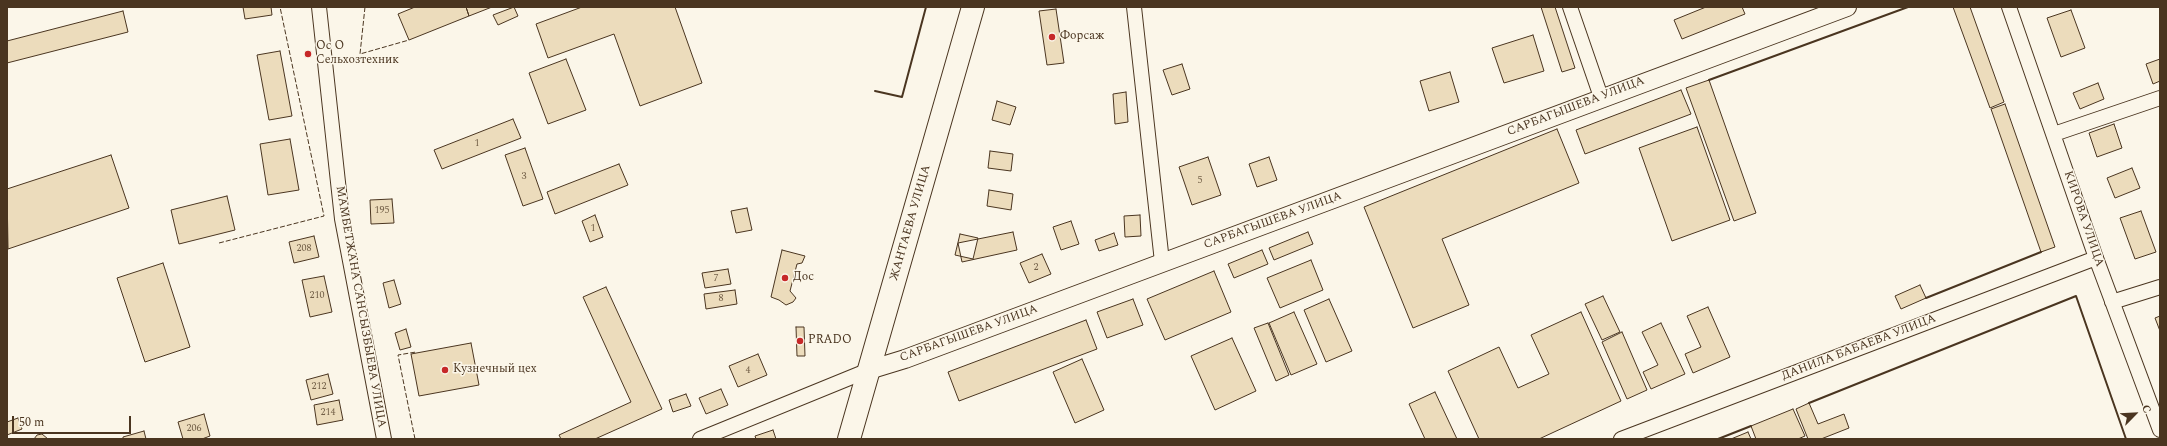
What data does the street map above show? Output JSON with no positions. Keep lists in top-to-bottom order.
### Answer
{
  "streets": {
    "main road": ["ЖАНТАЕВА УЛИЦА"],
    "street": [
      "САРБАГЫШЕВА УЛИЦА",
      "КИРОВА УЛИЦА",
      "МАМБЕТЖАНА САНСЫЗБЫЕВА УЛИЦА",
      "ДАНИЛА БАБАЕВА УЛИЦА"
    ]
  },
  "crossings": [
    ["САРБАГЫШЕВА УЛИЦА", "ЖАНТАЕВА УЛИЦА"],
    ["КИРОВА УЛИЦА", "ДАНИЛА БАБАЕВА УЛИЦА"]
  ],
  "places": [
    "Форсаж",
    "Ос О Сельхозтехник",
    "Дос",
    "PRADO",
    "Кузнечный цех"
  ],
  "house_numbers": [
    "1",
    "3",
    "5",
    "195",
    "1",
    "208",
    "2",
    "7",
    "210",
    "8",
    "4",
    "212",
    "214",
    "206"
  ],
  "scale_bar": "50 m",
  "north": "top right"
}
